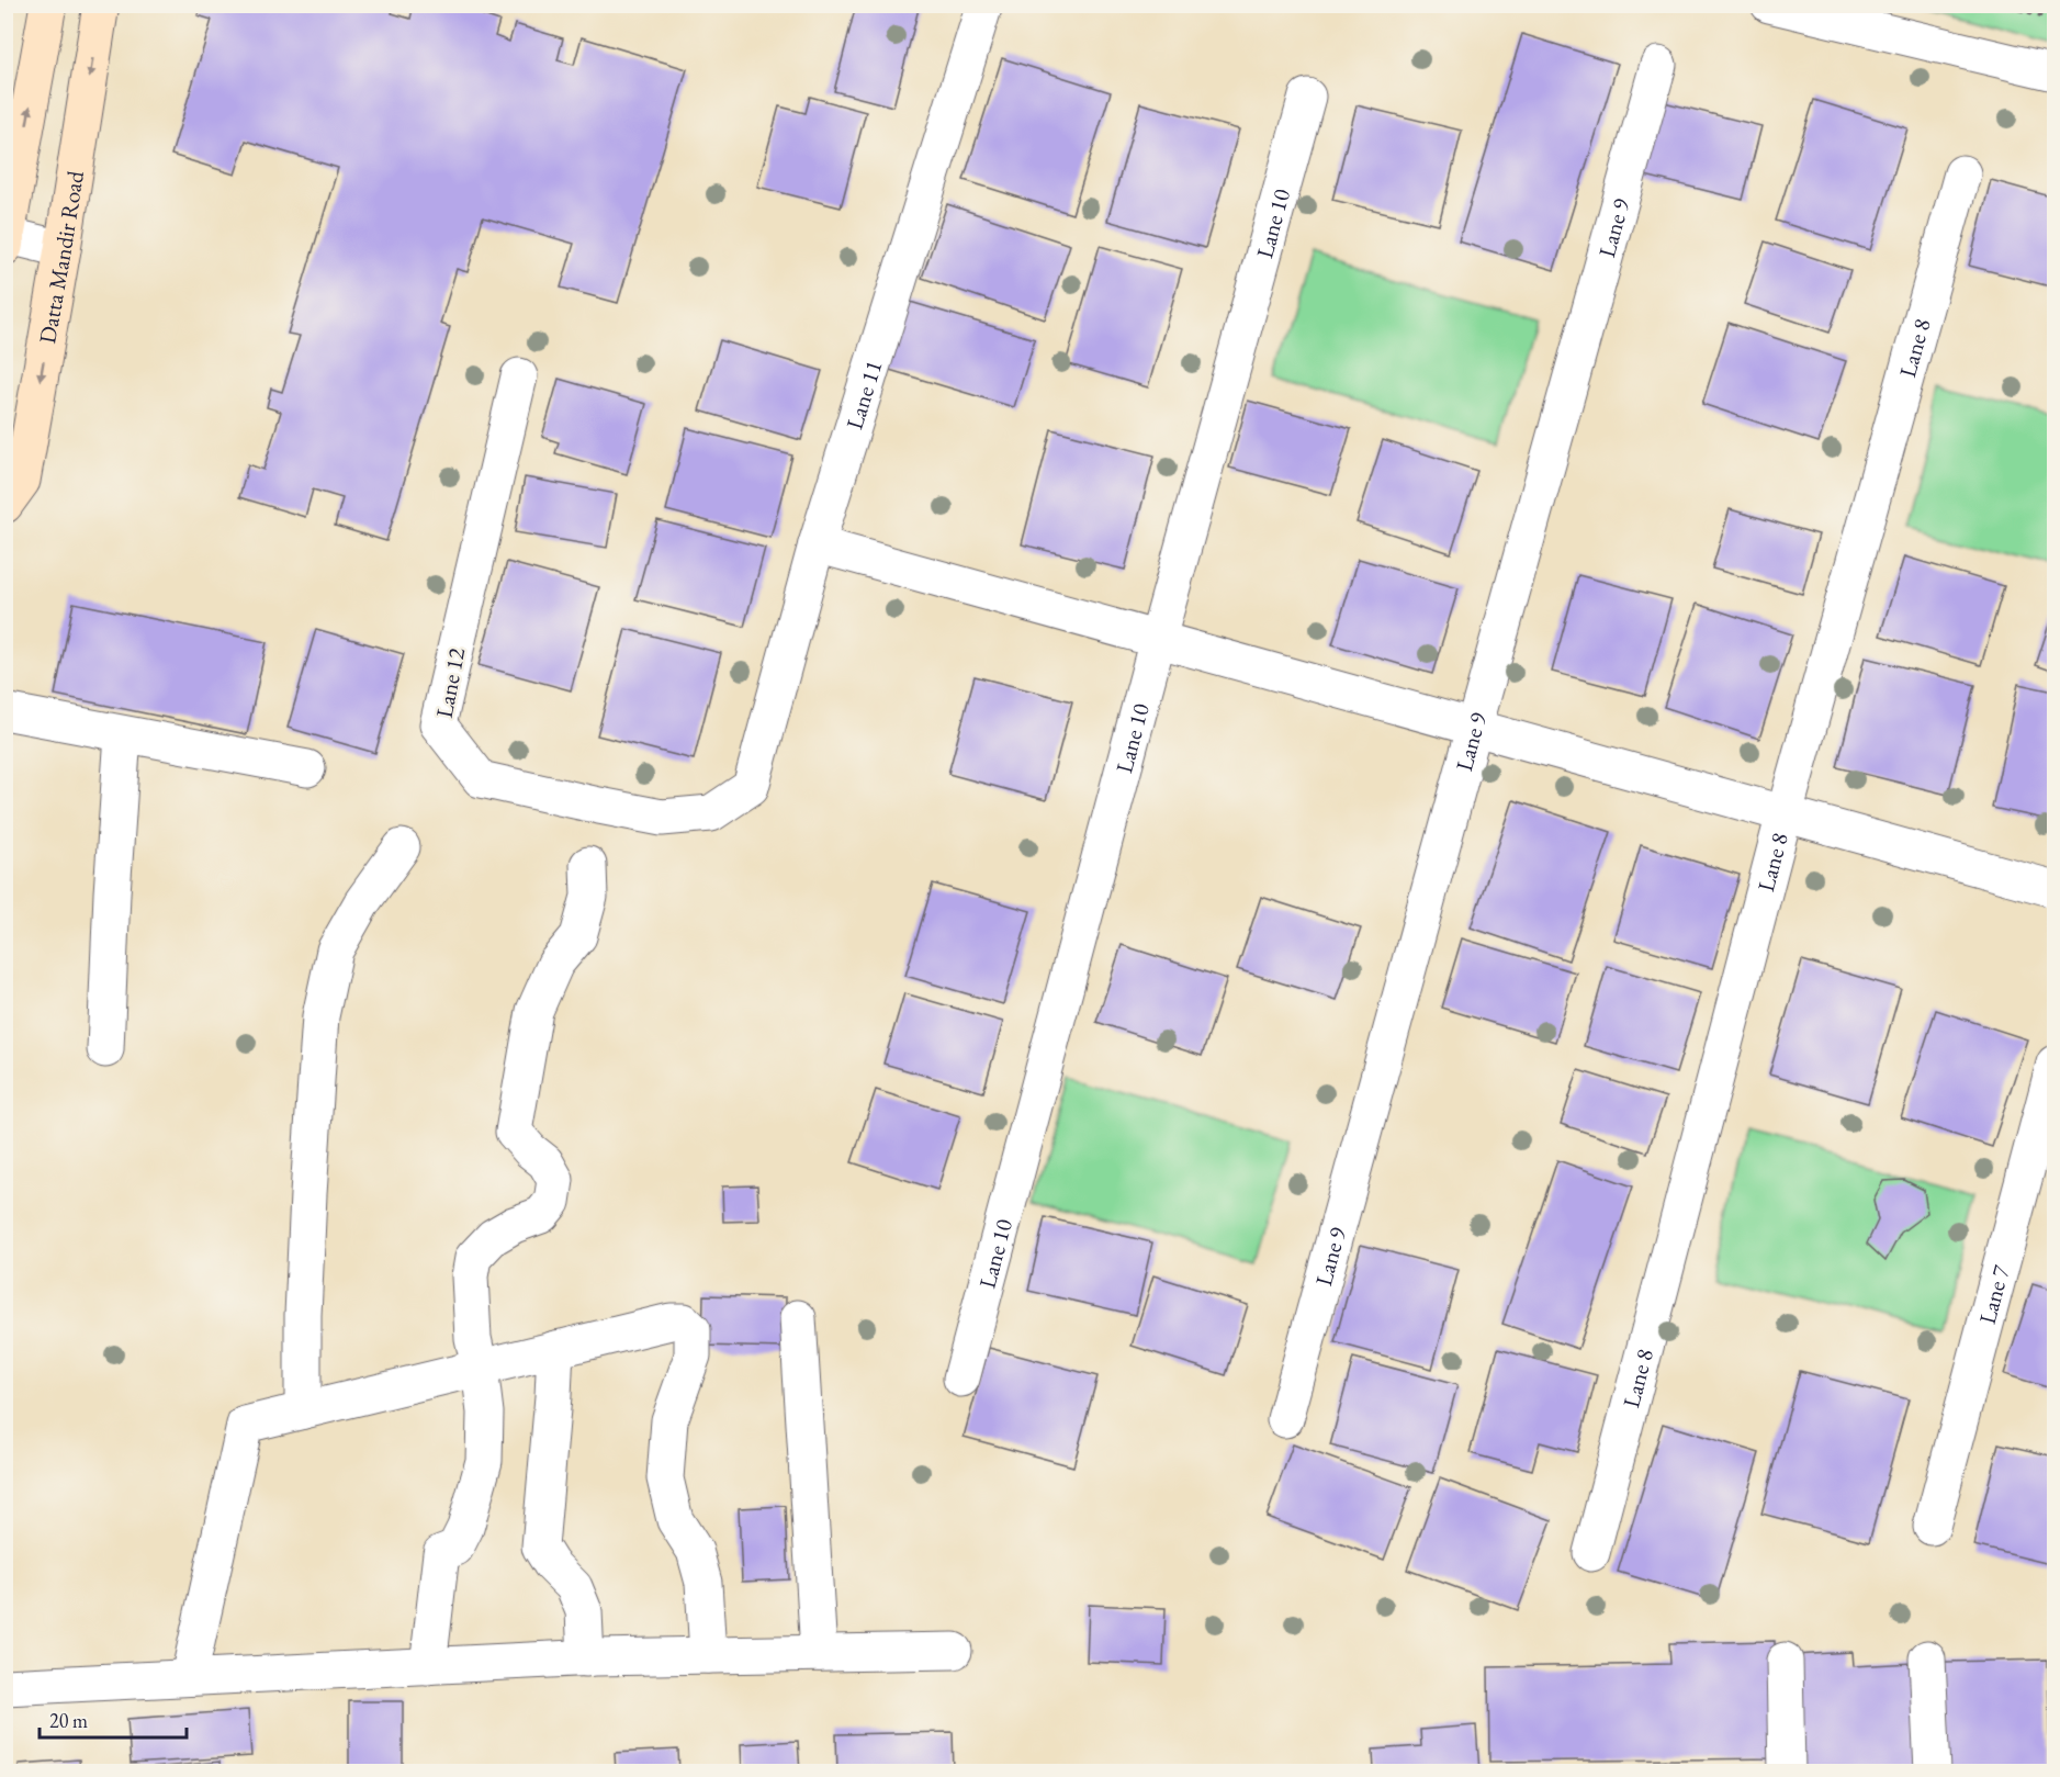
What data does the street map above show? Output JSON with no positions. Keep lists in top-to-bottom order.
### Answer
{
  "streets": {
    "main road": ["Datta Mandir Road"],
    "street": [
      "Lane 10",
      "Lane 9",
      "Lane 8",
      "Lane 11",
      "Lane 12",
      "Lane 7"
    ]
  },
  "crossings": [
    ["Lane 11", "Lane 12"]
  ],
  "scale_bar": "20 m"
}
